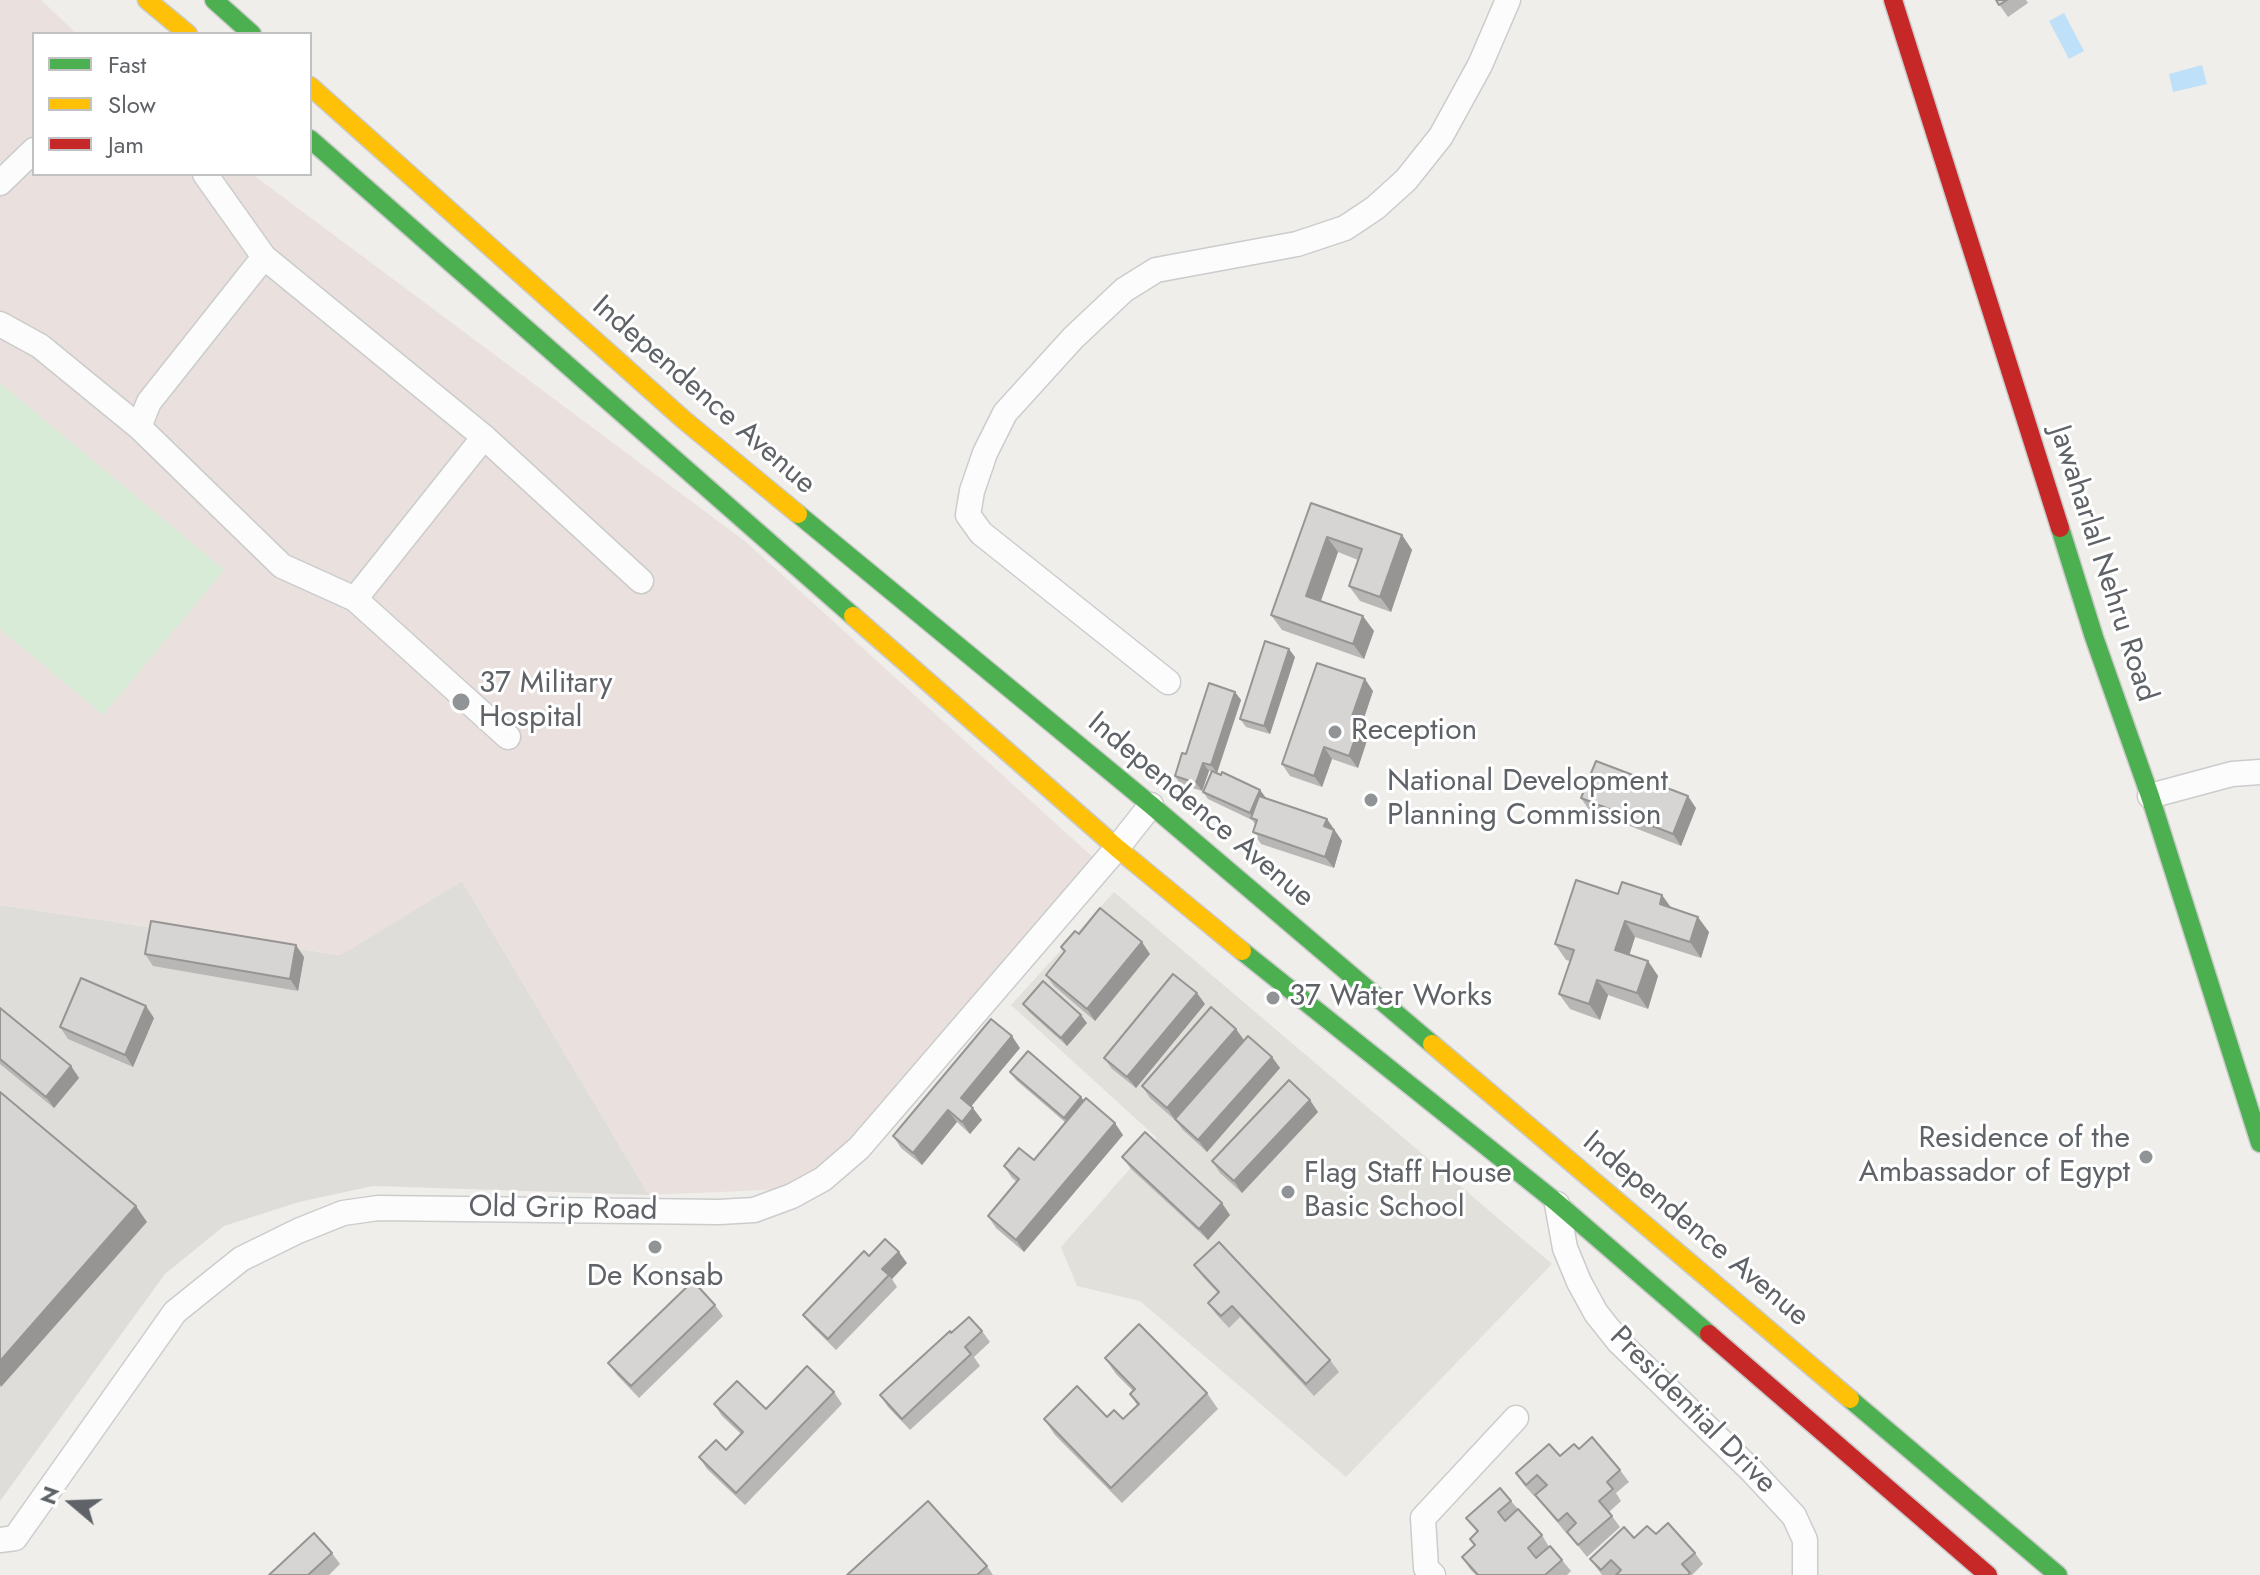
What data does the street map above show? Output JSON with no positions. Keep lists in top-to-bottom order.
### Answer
{
  "streets": {
    "main road": ["Independence Avenue", "Jawaharlal Nehru Road"],
    "street": ["Old Grip Road", "Presidential Drive"]
  },
  "crossings": [
    ["Independence Avenue", "Old Grip Road"]
  ],
  "places": [
    "37 Military Hospital",
    "Reception",
    "National Development Planning Commission",
    "37 Water Works",
    "Residence of the Ambassador of Egypt",
    "Flag Staff House Basic School",
    "De Konsab"
  ],
  "legend": ["Fast", "Slow", "Jam"],
  "north": "left"
}
